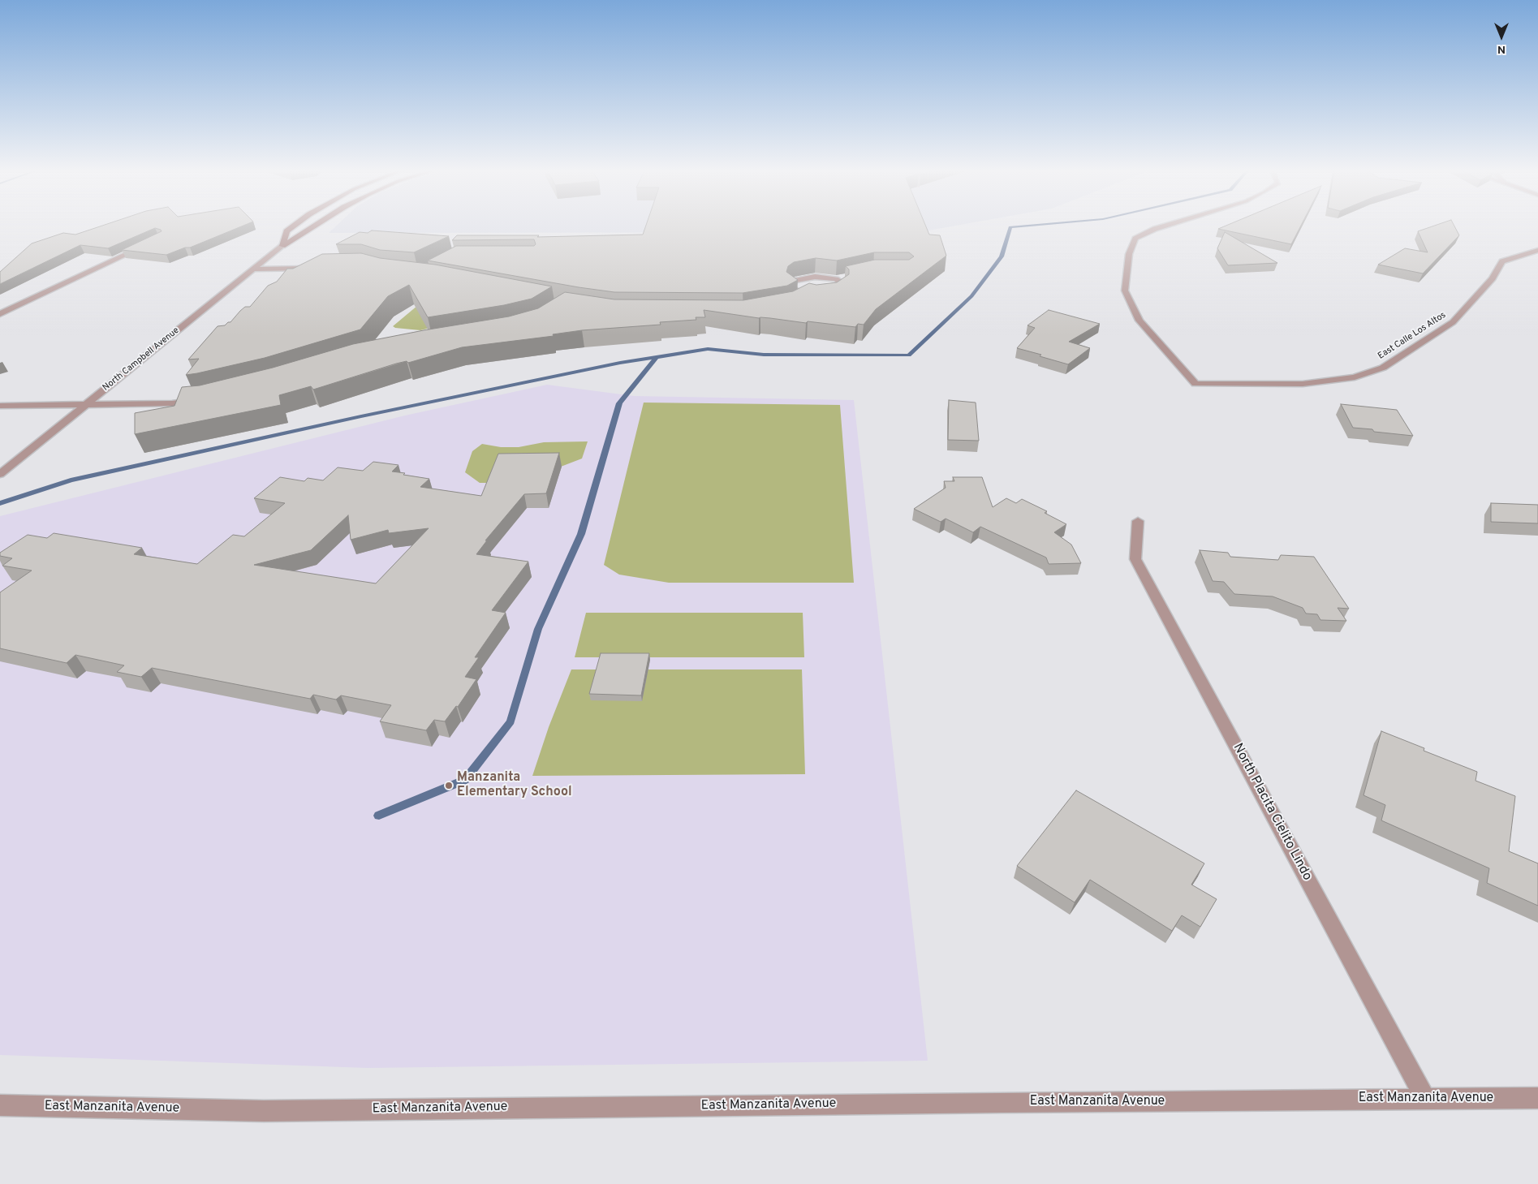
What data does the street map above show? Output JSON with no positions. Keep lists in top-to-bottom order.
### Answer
{
  "streets": {
    "street": [
      "East Calle Los Altos",
      "North Campbell Avenue",
      "North Placita Cielito Lindo",
      "East Manzanita Avenue"
    ]
  },
  "crossings": [
    ["North Placita Cielito Lindo", "East Manzanita Avenue"]
  ],
  "places": ["Manzanita Elementary School"],
  "north": "bottom"
}
